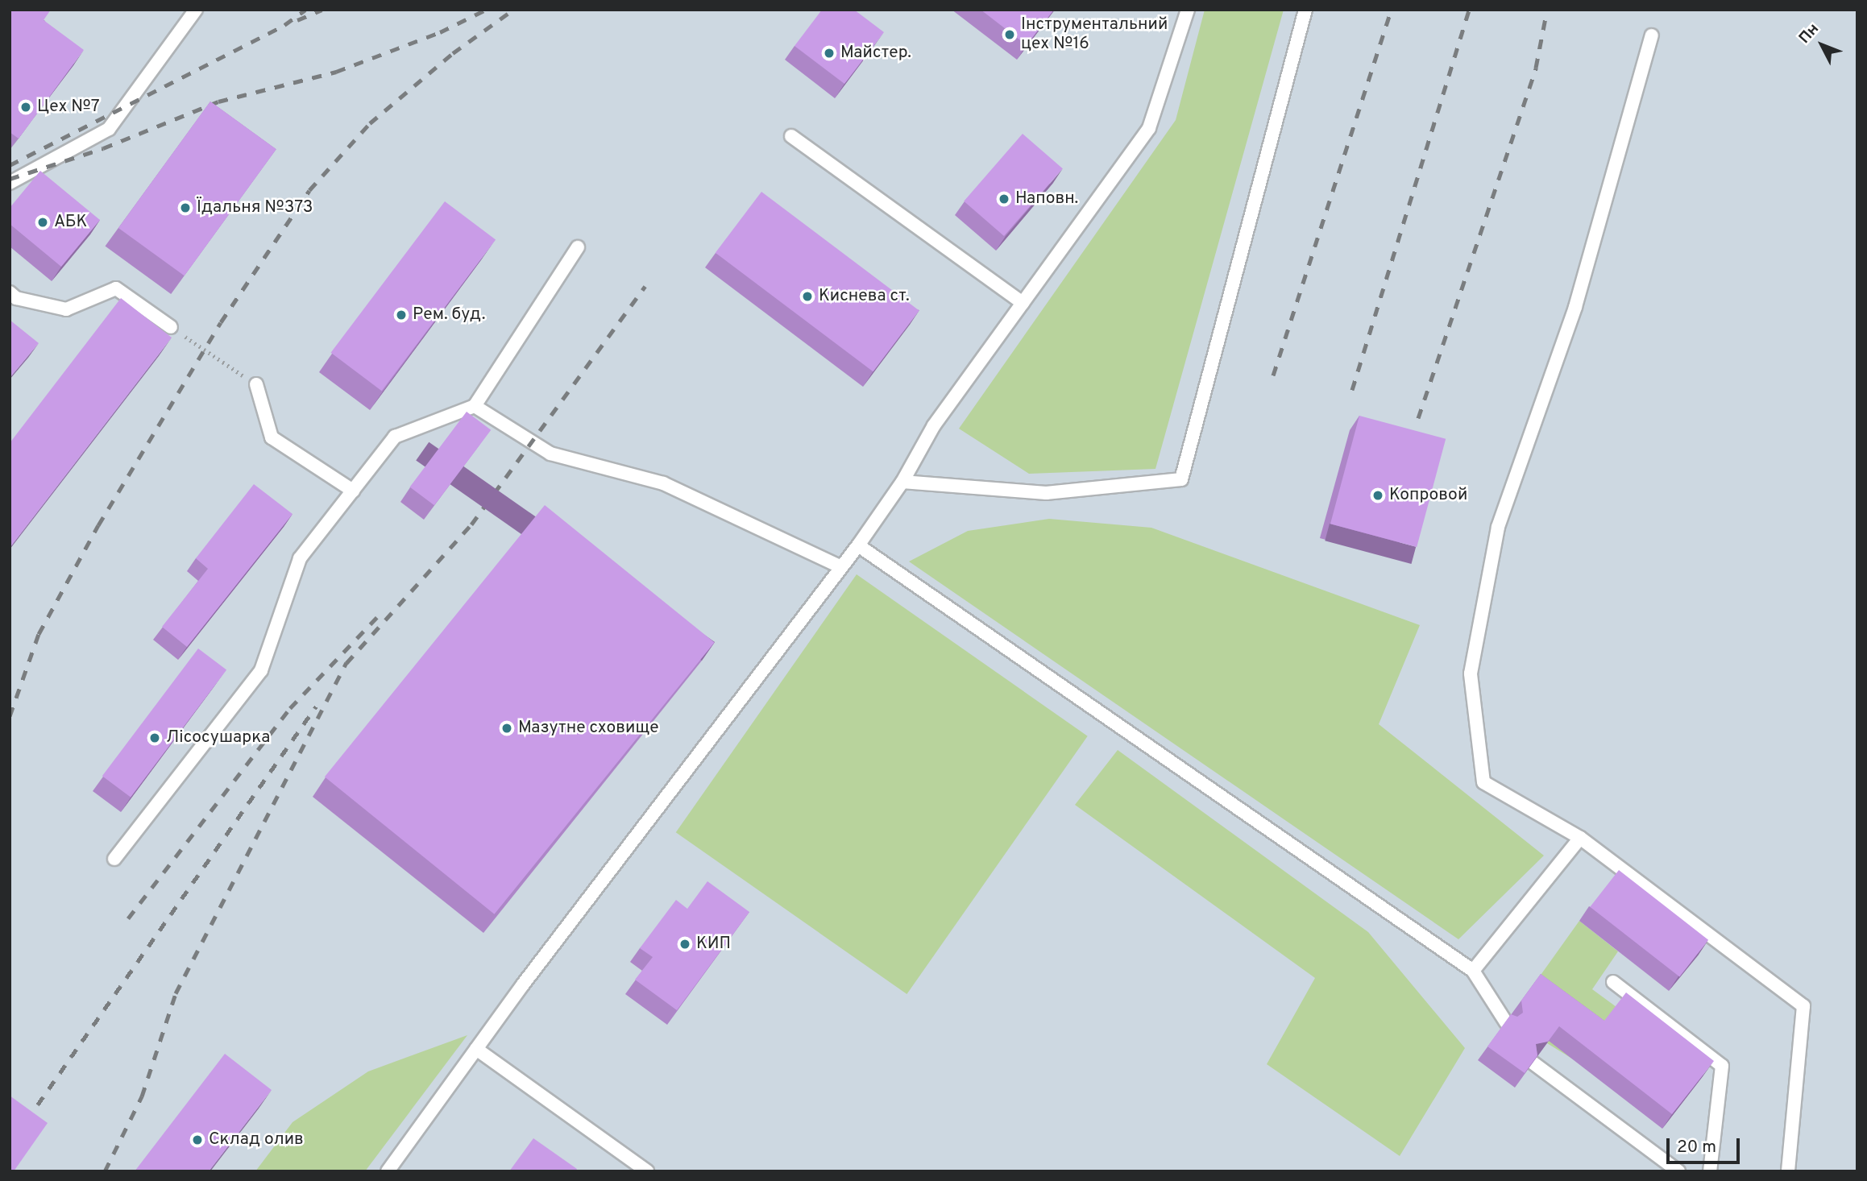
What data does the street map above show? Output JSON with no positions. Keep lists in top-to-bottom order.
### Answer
{
  "places": [
    "Інструментальний цех №16",
    "Майстер.",
    "Цех №7",
    "Наповн.",
    "Їдальня №373",
    "АБК",
    "Киснева ст.",
    "Рем. буд.",
    "Копровой",
    "Мазутне сховище",
    "Лісосушарка",
    "КИП",
    "Склад олив"
  ],
  "scale_bar": "20 m",
  "north": "top left"
}
